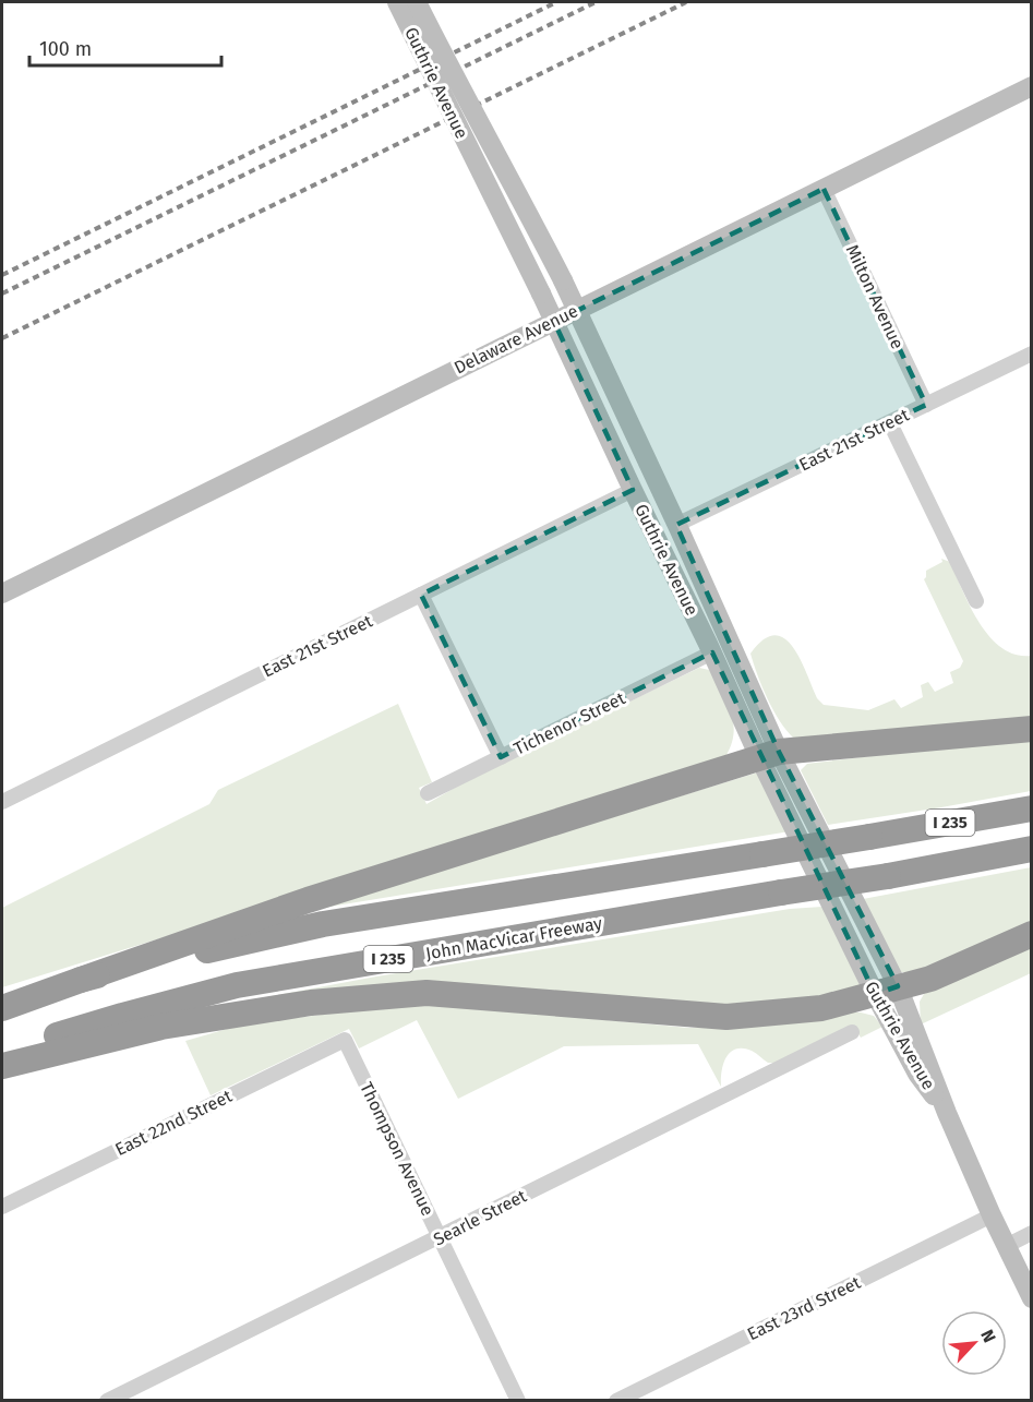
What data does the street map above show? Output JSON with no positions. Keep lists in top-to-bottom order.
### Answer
{
  "streets": {
    "highway": ["I 235", "John MacVicar Freeway"],
    "main road": ["Guthrie Avenue", "Delaware Avenue"],
    "street": [
      "Milton Avenue",
      "East 21st Street",
      "Tichenor Street",
      "East 22nd Street",
      "Thompson Avenue",
      "Searle Street",
      "East 23rd Street"
    ]
  },
  "crossings": [
    ["Guthrie Avenue", "Delaware Avenue"],
    ["Guthrie Avenue", "East 21st Street"],
    ["Guthrie Avenue", "Tichenor Street"],
    ["Guthrie Avenue", "East 23rd Street"],
    ["Milton Avenue", "Delaware Avenue"],
    ["Milton Avenue", "East 21st Street"],
    ["East 22nd Street", "Thompson Avenue"],
    ["Thompson Avenue", "Searle Street"]
  ],
  "scale_bar": "100 m",
  "north": "top right"
}
